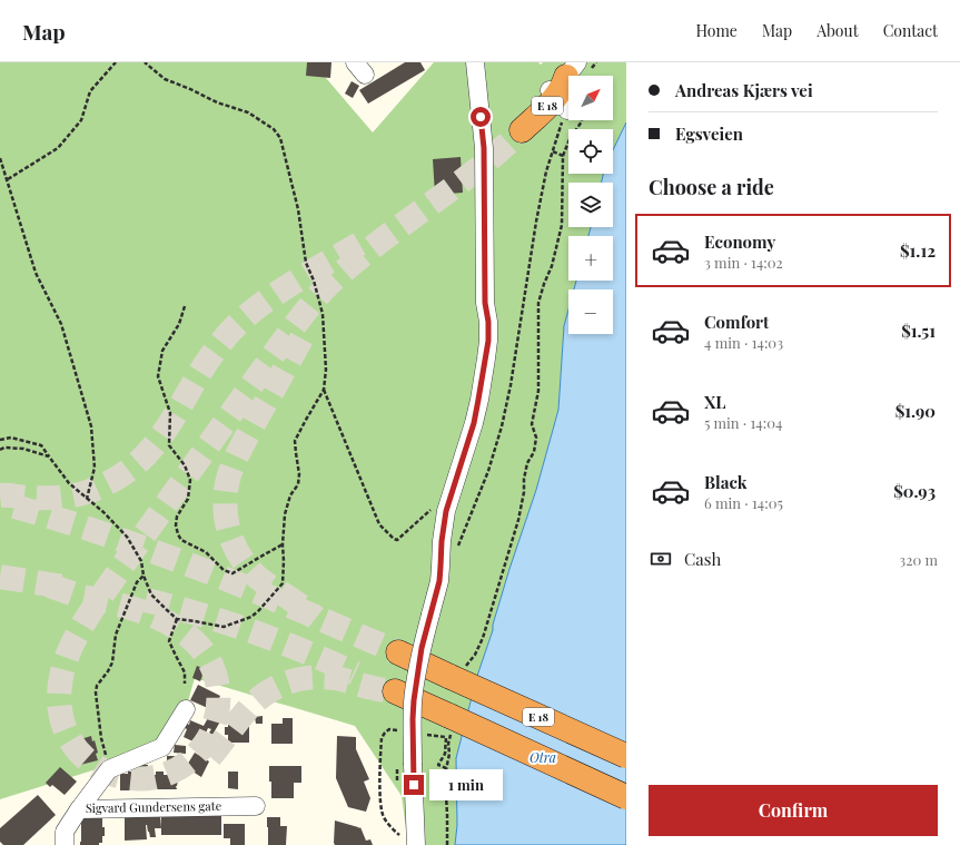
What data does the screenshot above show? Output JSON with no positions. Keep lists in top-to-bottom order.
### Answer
{
  "streets": {
    "highway": ["E 18"],
    "street": ["Sigvard Gundersens gate"]
  },
  "water": ["Otra"],
  "north": "top right",
  "page": {
    "header": "Map",
    "nav": [
      "Home",
      "Map",
      "About",
      "Contact"
    ],
    "banner": ["Andreas Kjærs vei", "Egsveien"],
    "map_buttons": ["+", "−"],
    "heading": "Choose a ride",
    "list": [
      {
        "name": "Economy",
        "note": "3 min · 14:02",
        "value": "$1.12"
      },
      {
        "name": "Comfort",
        "note": "4 min · 14:03",
        "value": "$1.51"
      },
      {
        "name": "XL",
        "note": "5 min · 14:04",
        "value": "$1.90"
      },
      {
        "name": "Black",
        "note": "6 min · 14:05",
        "value": "$0.93"
      }
    ],
    "pay": ["Cash", "320 m"],
    "bubble": "1 min",
    "buttons": "Confirm"
  }
}
